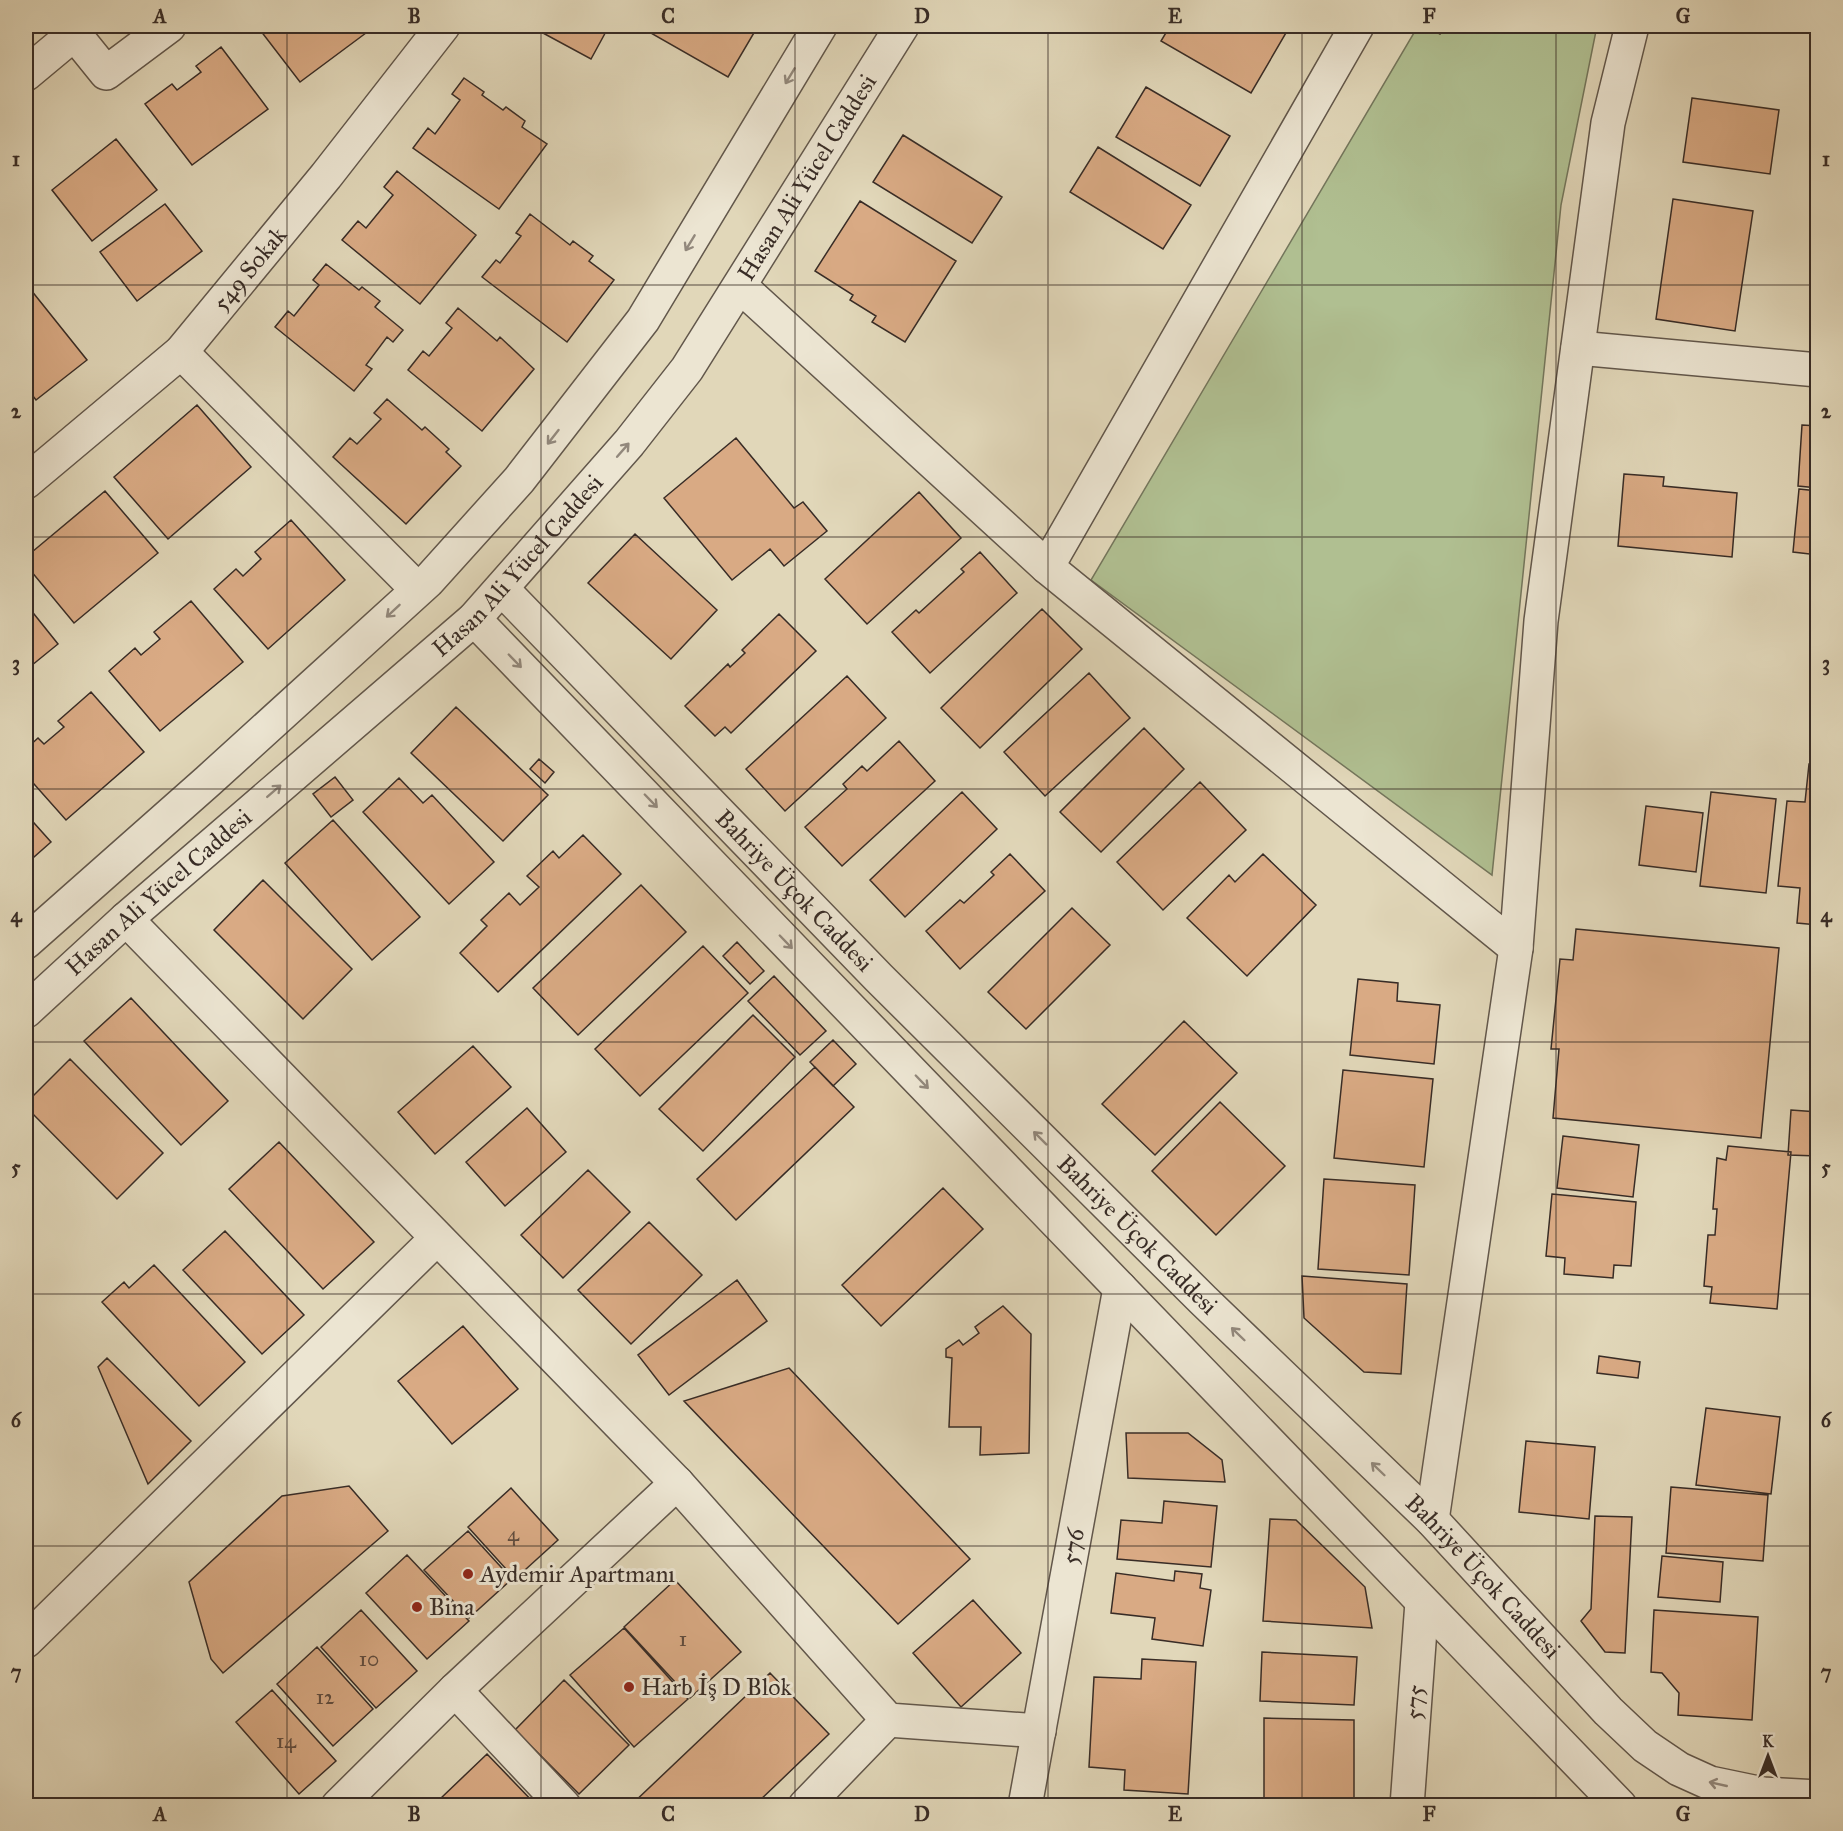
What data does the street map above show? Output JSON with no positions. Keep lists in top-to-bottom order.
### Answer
{
  "streets": {
    "street": [
      "Hasan Ali Yücel Caddesi",
      "549 Sokak",
      "Bahriye Üçok Caddesi",
      "576",
      "575"
    ]
  },
  "crossings": [
    ["Hasan Ali Yücel Caddesi", "Bahriye Üçok Caddesi"],
    ["Bahriye Üçok Caddesi", "576"],
    ["Bahriye Üçok Caddesi", "575"]
  ],
  "places": ["Aydemir Apartmanı", "Bina", "Harb İş D Blok"],
  "house_numbers": [
    "4",
    "1",
    "10",
    "12",
    "14"
  ],
  "north": "top",
  "grid": {
    "columns": [
      "A",
      "B",
      "C",
      "D",
      "E",
      "F",
      "G"
    ],
    "rows": [
      "1",
      "2",
      "3",
      "4",
      "5",
      "6",
      "7"
    ]
  }
}
